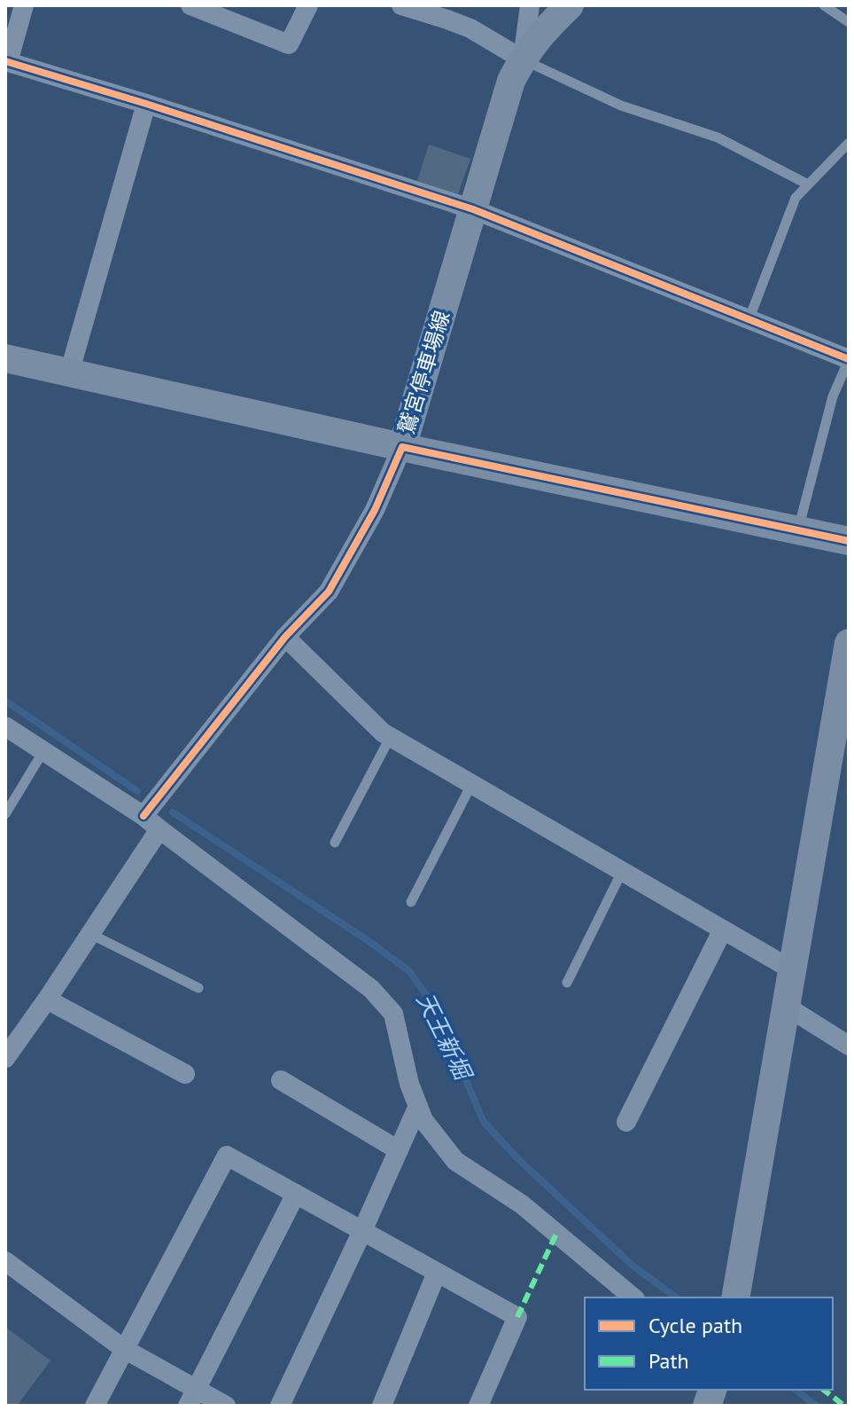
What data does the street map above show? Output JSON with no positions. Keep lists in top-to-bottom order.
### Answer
{
  "streets": {
    "street": ["鷲宮停車場線"]
  },
  "water": ["天王新堀"],
  "legend": ["Cycle path", "Path"]
}
